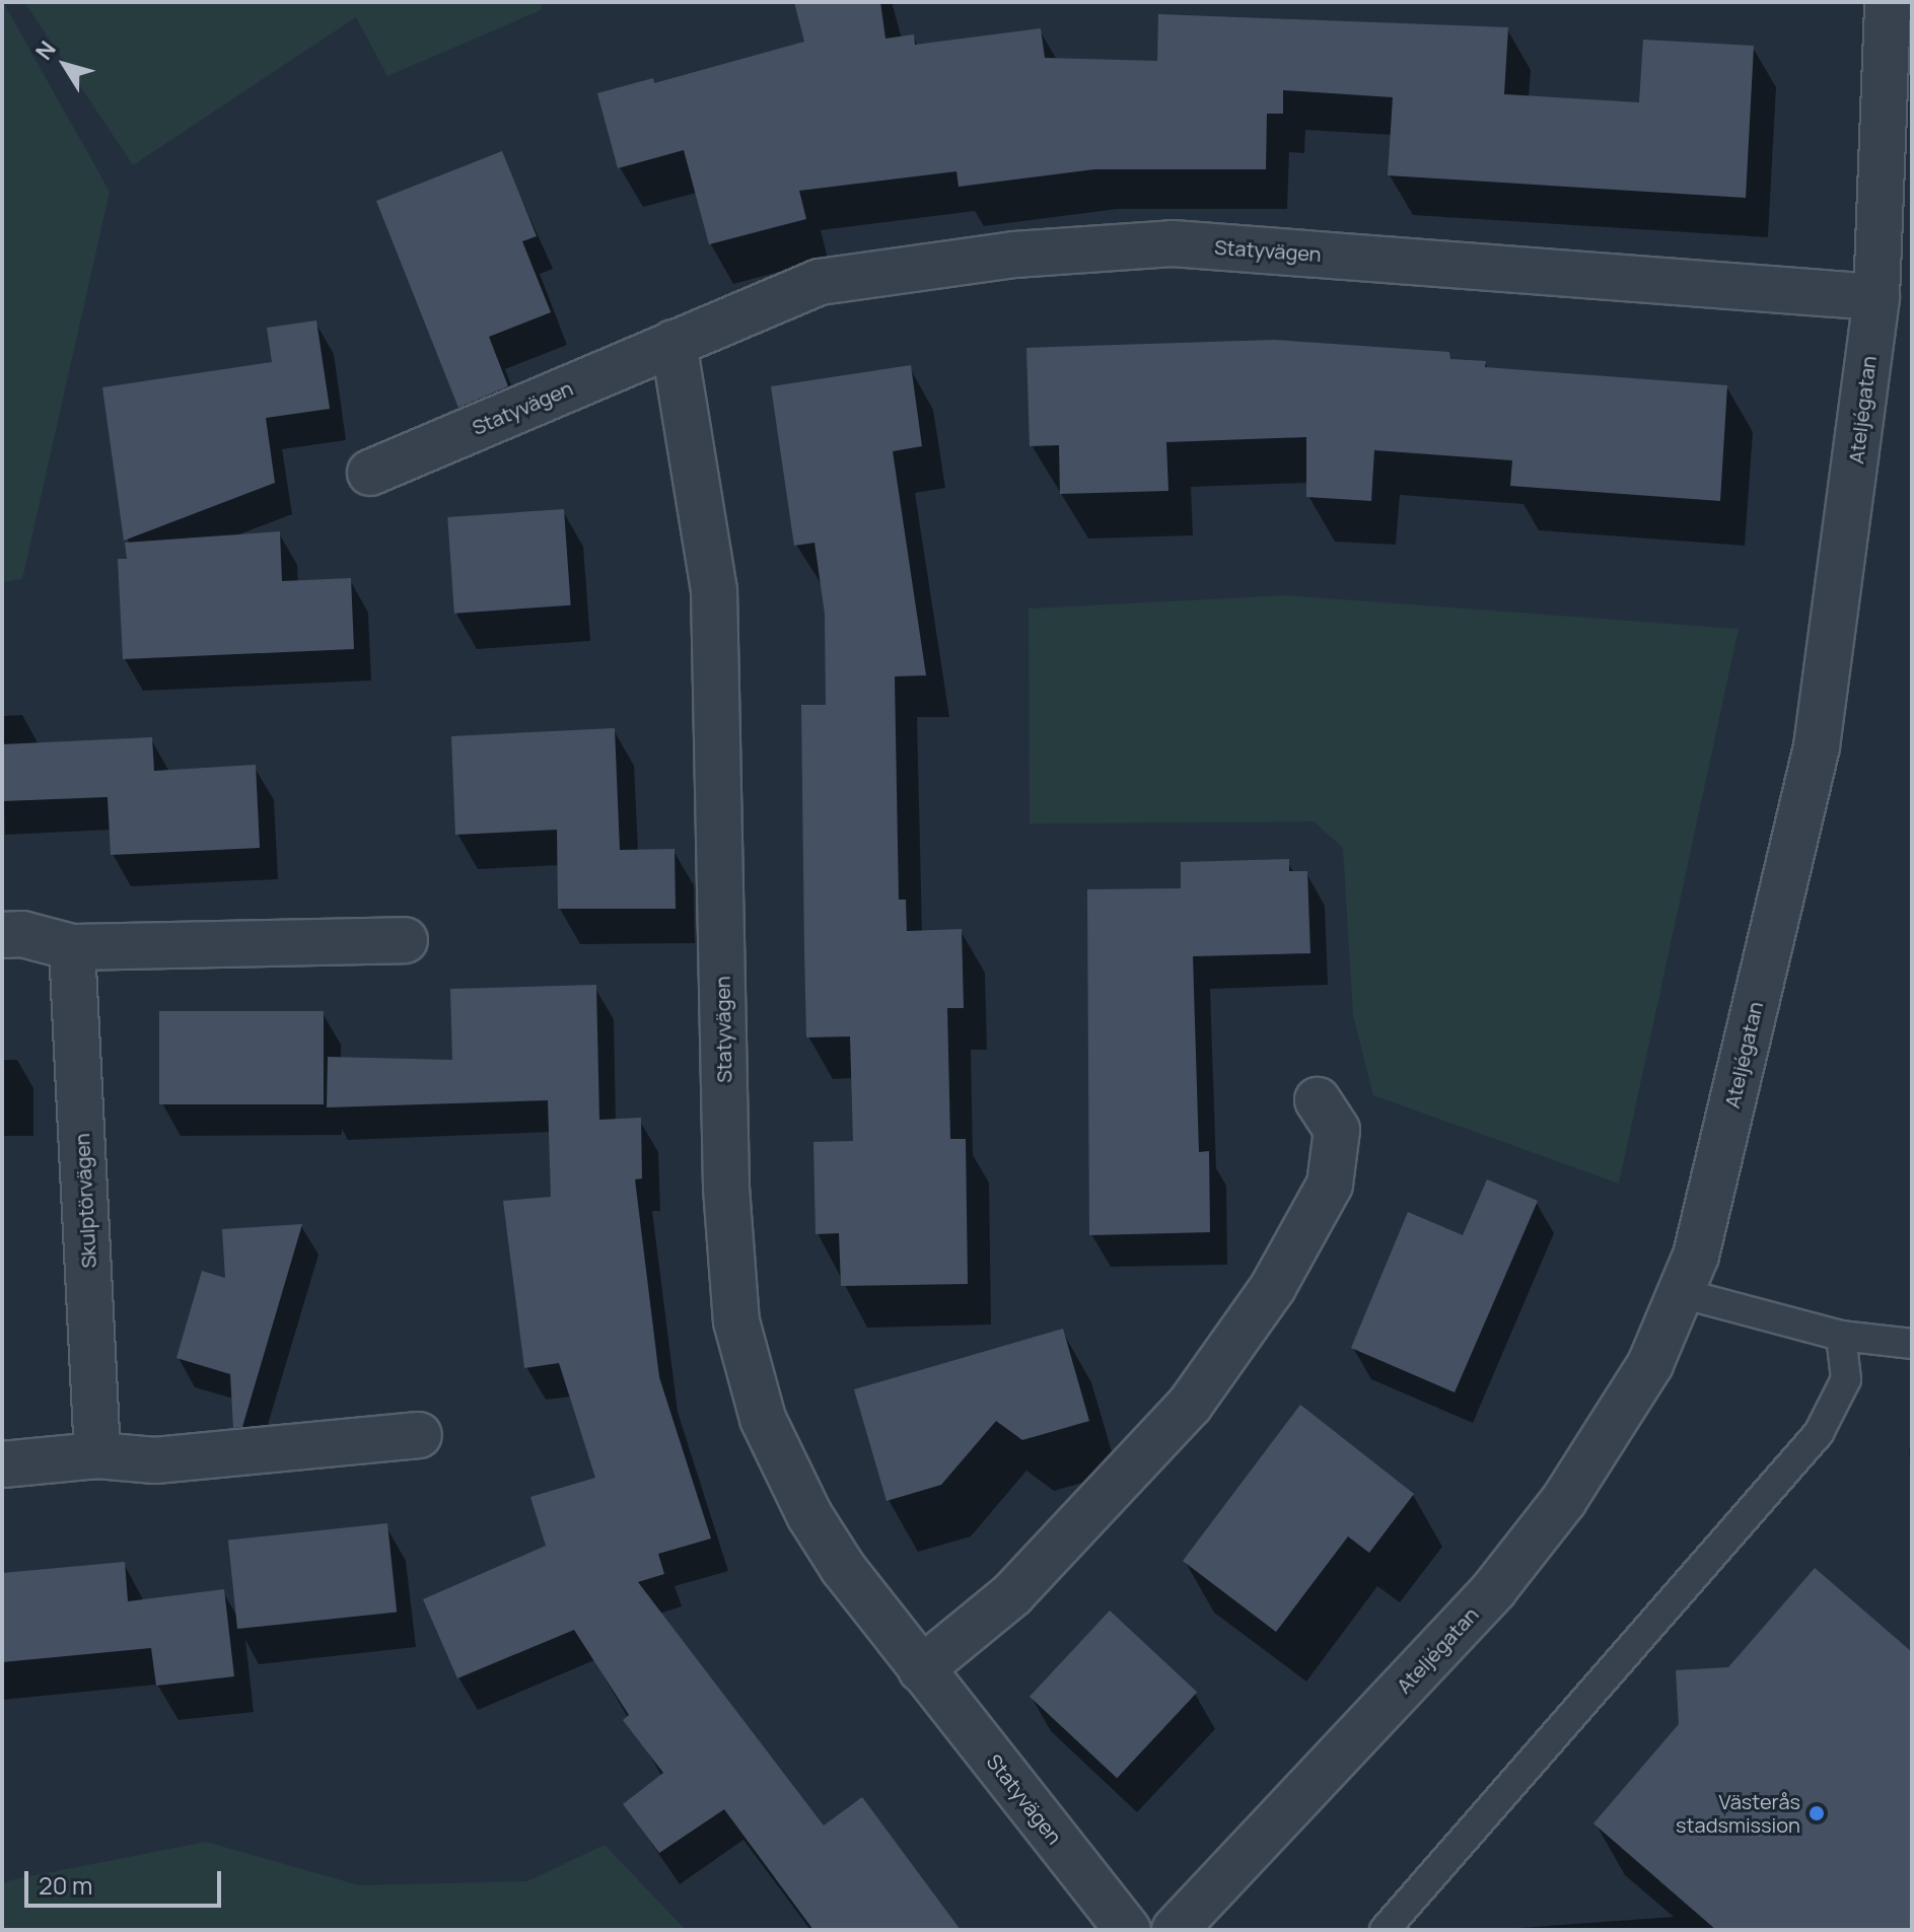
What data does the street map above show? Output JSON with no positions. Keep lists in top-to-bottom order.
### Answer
{
  "streets": {
    "street": ["Statyvägen", "Ateljégatan", "Skulptörvägen"]
  },
  "crossings": [
    ["Statyvägen", "Ateljégatan"]
  ],
  "places": ["Västerås stadsmission"],
  "scale_bar": "20 m",
  "north": "top left"
}
